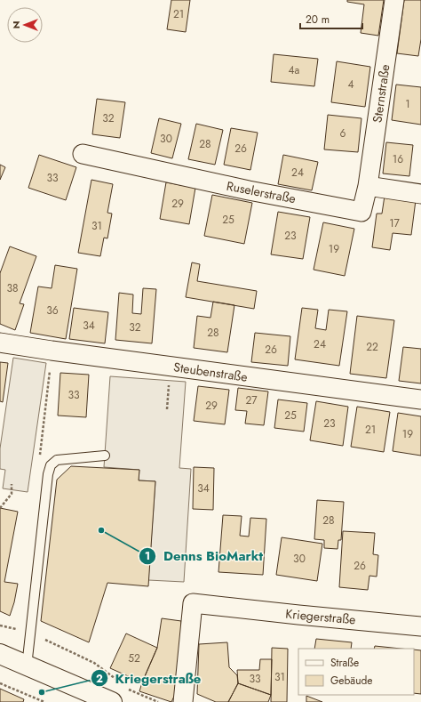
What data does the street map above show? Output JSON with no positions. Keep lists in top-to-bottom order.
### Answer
{
  "streets": {
    "street": [
      "Sternstraße",
      "Ruselerstraße",
      "Steubenstraße",
      "Kriegerstraße"
    ]
  },
  "crossings": [
    ["Sternstraße", "Ruselerstraße"]
  ],
  "places": ["Denns BioMarkt", "Kriegerstraße"],
  "house_numbers": [
    "21",
    "4a",
    "4",
    "1",
    "32",
    "6",
    "30",
    "28",
    "26",
    "16",
    "24",
    "33",
    "29",
    "25",
    "17",
    "31",
    "23",
    "19",
    "38",
    "36",
    "34",
    "32",
    "28",
    "24",
    "22",
    "26",
    "33",
    "27",
    "29",
    "25",
    "23",
    "21",
    "19",
    "34",
    "28",
    "30",
    "26",
    "52",
    "31",
    "33"
  ],
  "legend": ["Straße", "Gebäude"],
  "scale_bar": "20 m",
  "north": "left"
}
